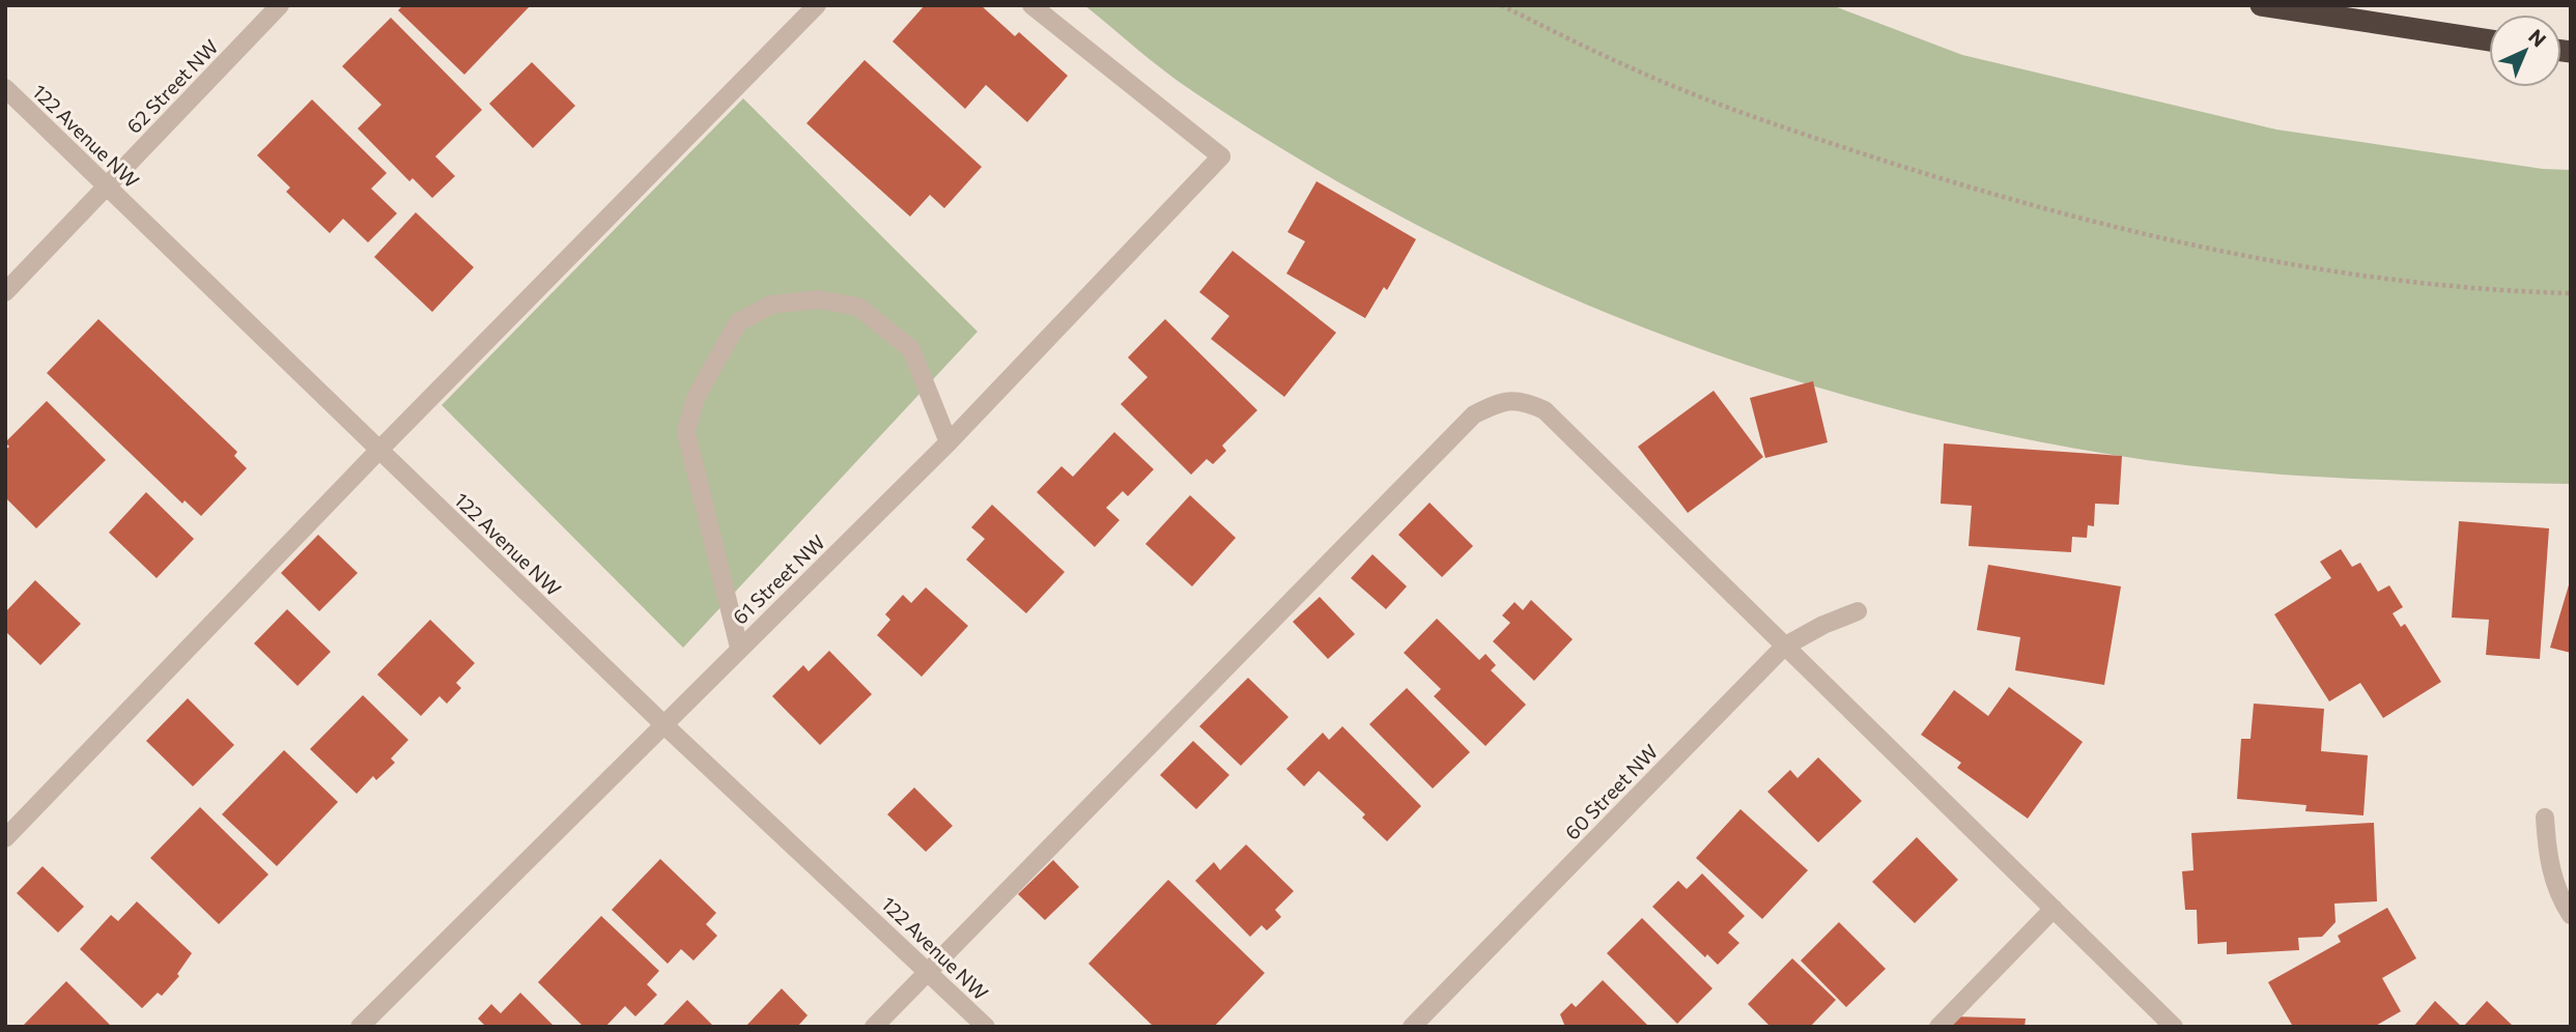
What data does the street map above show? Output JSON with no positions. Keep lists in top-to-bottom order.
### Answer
{
  "streets": {
    "street": [
      "62 Street NW",
      "122 Avenue NW",
      "61 Street NW",
      "60 Street NW"
    ]
  },
  "crossings": [
    ["62 Street NW", "122 Avenue NW"],
    ["122 Avenue NW", "61 Street NW"]
  ],
  "north": "top right"
}
